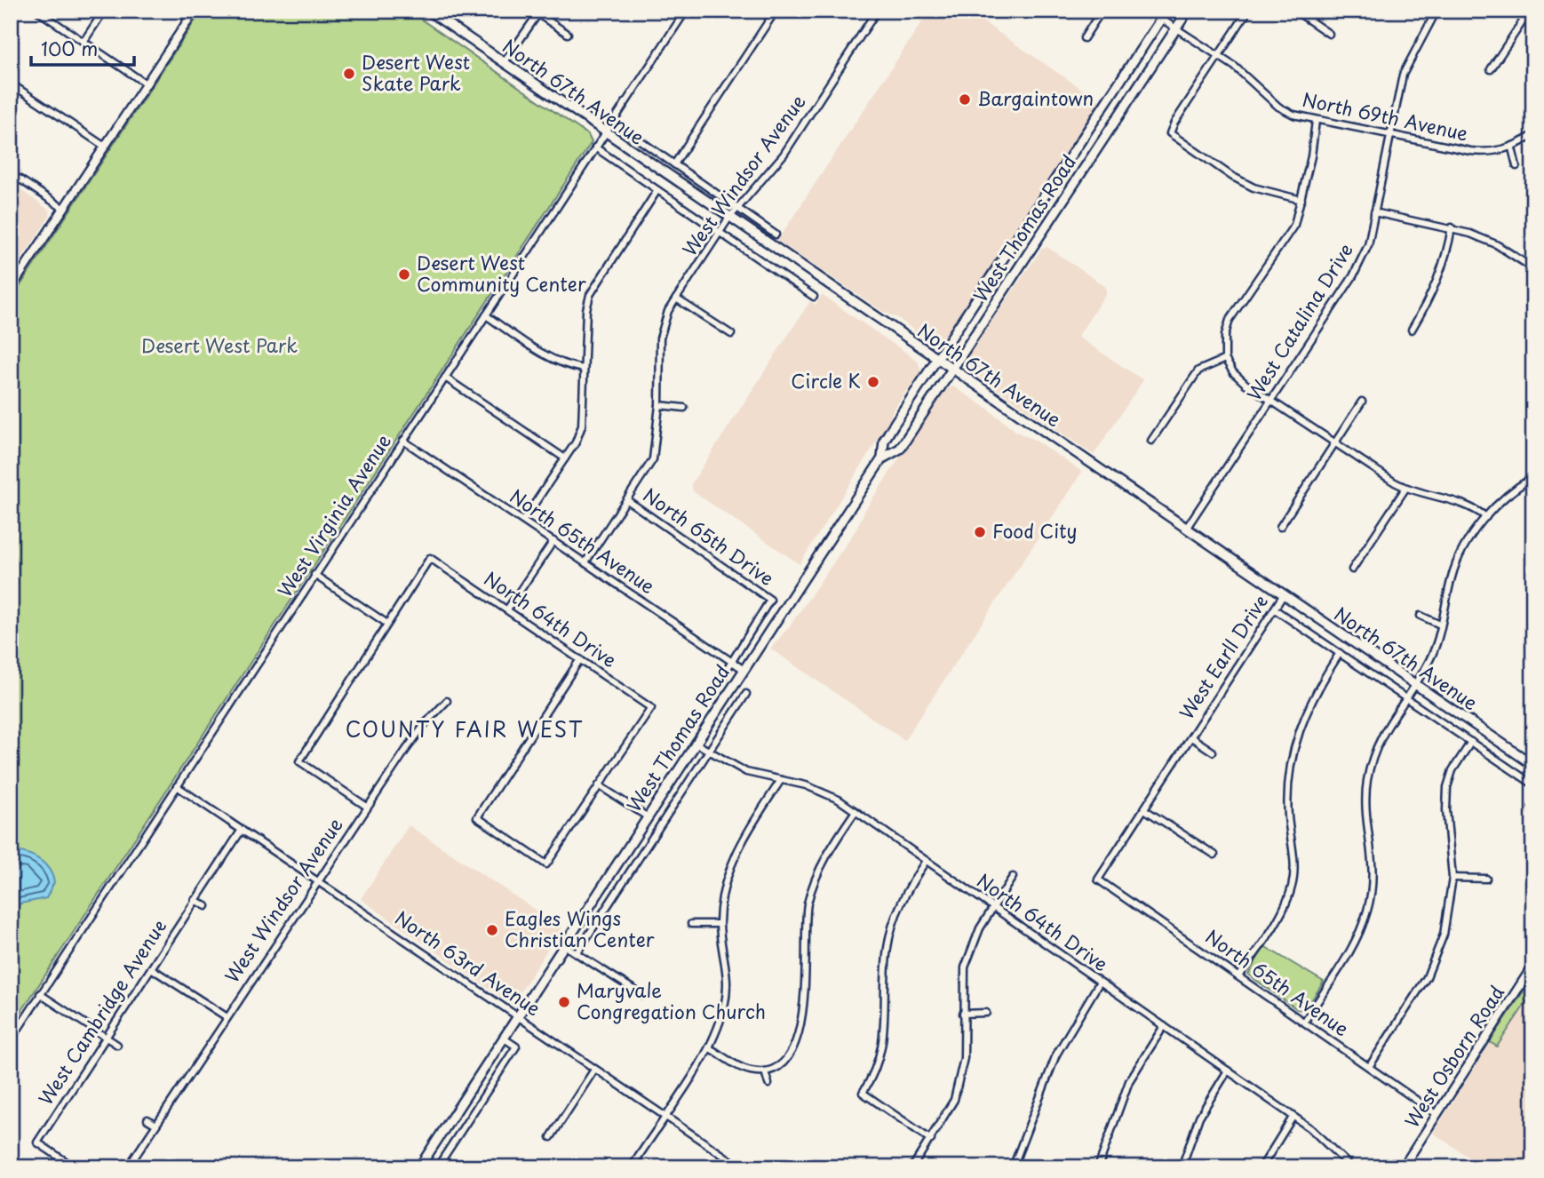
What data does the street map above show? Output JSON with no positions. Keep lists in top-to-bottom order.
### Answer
{
  "streets": {
    "main road": ["North 67th Avenue", "West Thomas Road"],
    "street": [
      "North 69th Avenue",
      "West Windsor Avenue",
      "West Catalina Drive",
      "West Virginia Avenue",
      "North 65th Drive",
      "North 65th Avenue",
      "North 64th Drive",
      "West Earll Drive",
      "North 63rd Avenue",
      "West Cambridge Avenue",
      "West Osborn Road"
    ]
  },
  "crossings": [
    ["North 67th Avenue", "West Windsor Avenue"],
    ["North 67th Avenue", "West Thomas Road"],
    ["North 67th Avenue", "West Catalina Drive"],
    ["North 67th Avenue", "West Virginia Avenue"],
    ["North 67th Avenue", "West Earll Drive"],
    ["North 69th Avenue", "West Thomas Road"],
    ["North 69th Avenue", "West Catalina Drive"],
    ["West Windsor Avenue", "North 65th Drive"],
    ["West Windsor Avenue", "North 65th Avenue"],
    ["West Windsor Avenue", "North 63rd Avenue"],
    ["West Thomas Road", "North 65th Drive"],
    ["West Thomas Road", "North 65th Avenue"],
    ["West Thomas Road", "North 64th Drive"],
    ["West Thomas Road", "North 63rd Avenue"],
    ["West Virginia Avenue", "North 65th Avenue"],
    ["West Virginia Avenue", "North 63rd Avenue"],
    ["North 65th Avenue", "West Earll Drive"],
    ["North 65th Avenue", "West Osborn Road"],
    ["North 63rd Avenue", "West Cambridge Avenue"]
  ],
  "districts": ["COUNTY FAIR WEST"],
  "parks": ["Desert West Park"],
  "places": [
    "Desert West Skate Park",
    "Bargaintown",
    "Desert West Community Center",
    "Circle K",
    "Food City",
    "Eagles Wings Christian Center",
    "Maryvale Congregation Church"
  ],
  "scale_bar": "100 m"
}
